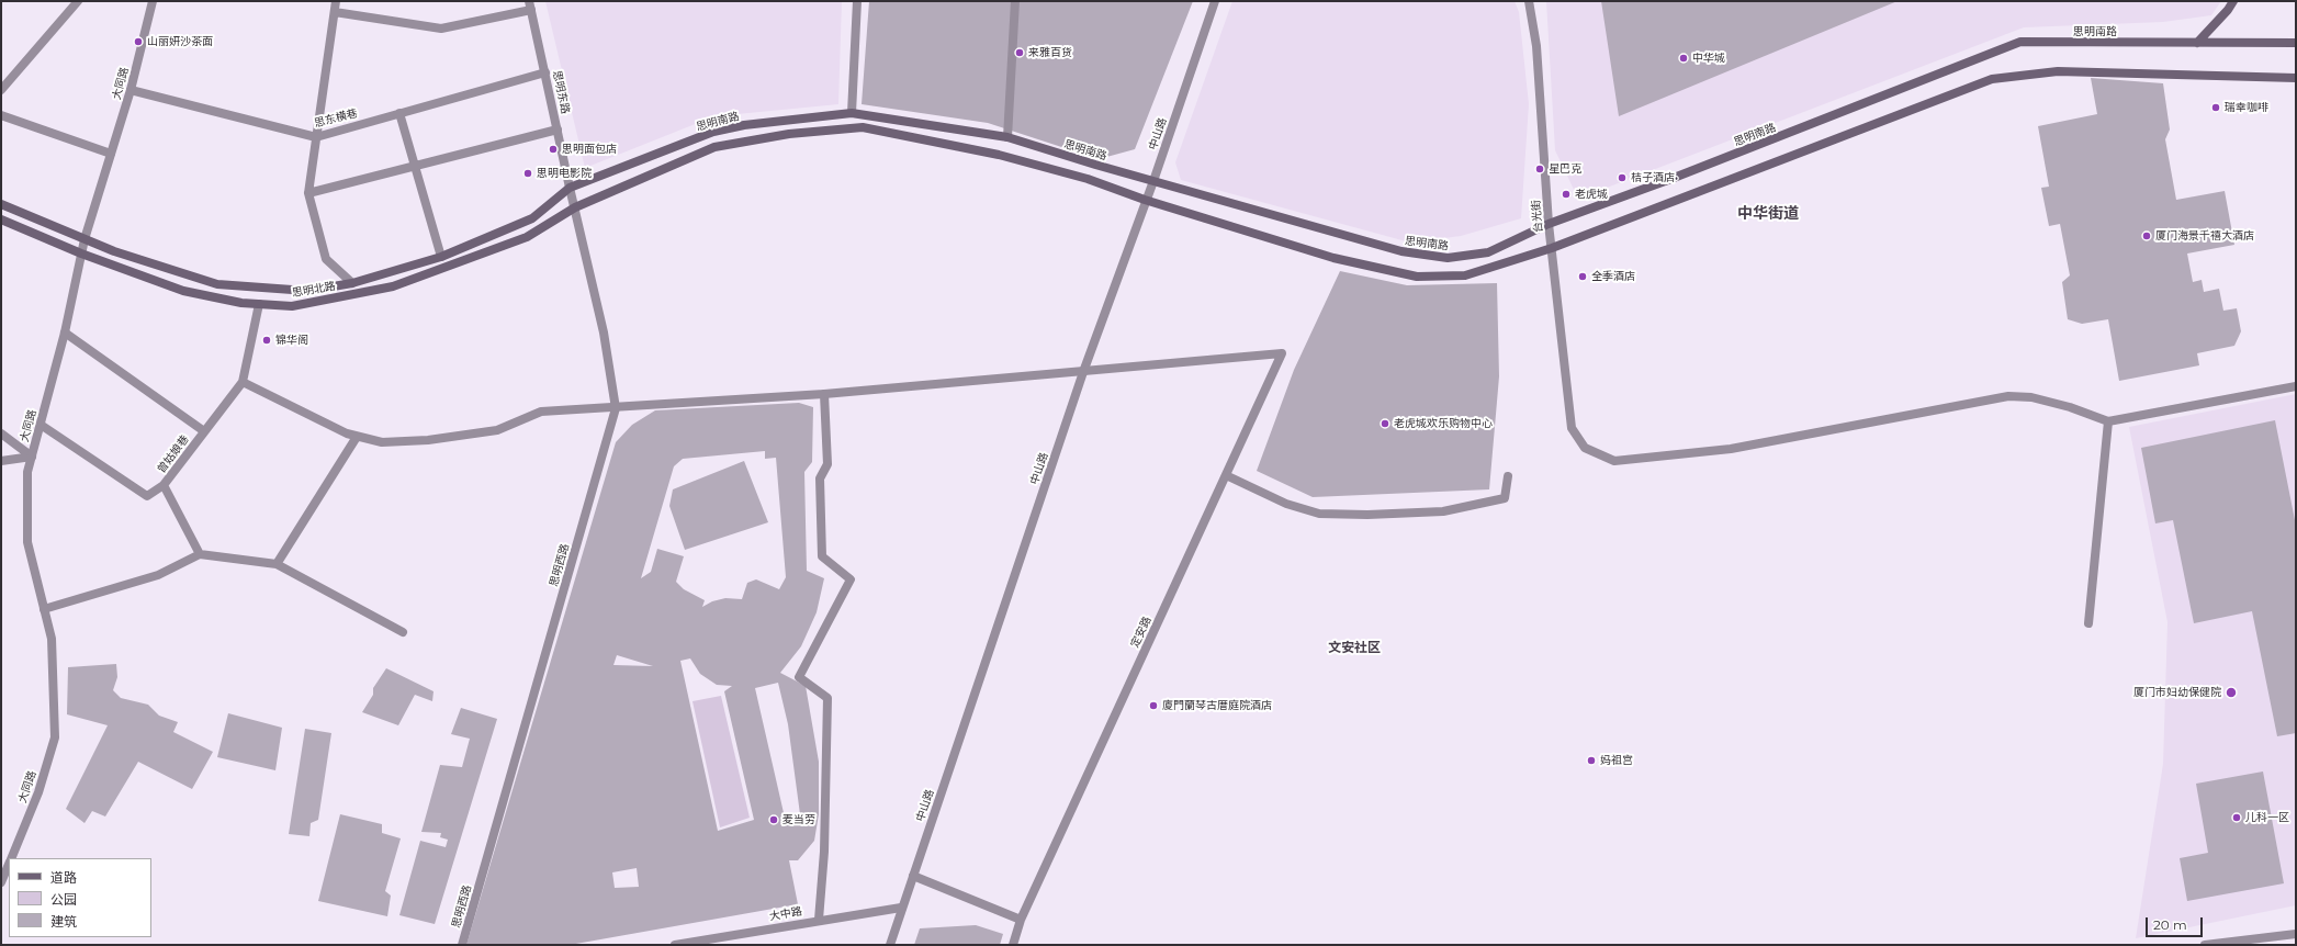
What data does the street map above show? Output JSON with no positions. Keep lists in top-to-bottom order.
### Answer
{
  "streets": {
    "main road": ["思明南路", "思明北路"],
    "street": [
      "大同路",
      "思明东路",
      "思东横巷",
      "中山路",
      "台光街",
      "曾姑娘巷",
      "思明西路",
      "定安路",
      "大中路"
    ]
  },
  "crossings": [
    ["思明南路", "思明东路"],
    ["思明南路", "中山路"],
    ["思明南路", "台光街"],
    ["思明南路", "思明北路"],
    ["思明南路", "思明西路"],
    ["大同路", "思东横巷"],
    ["大同路", "思明北路"],
    ["大同路", "曾姑娘巷"],
    ["思明东路", "思东横巷"],
    ["思明东路", "思明北路"],
    ["思明东路", "思明西路"],
    ["中山路", "定安路"],
    ["中山路", "大中路"],
    ["思明北路", "曾姑娘巷"],
    ["思明北路", "思明西路"]
  ],
  "districts": ["中华街道", "文安社区"],
  "places": [
    "山丽妍沙茶面",
    "来雅百货",
    "中华城",
    "瑞幸咖啡",
    "思明面包店",
    "星巴克",
    "思明电影院",
    "桔子酒店·",
    "老虎城",
    "厦门海景千禧大酒店",
    "全季酒店",
    "锦华阁",
    "老虎城欢乐购物中心",
    "厦门市妇幼保健院",
    "廈門蘭琴古厝庭院酒店",
    "妈祖宫",
    "儿科一区",
    "麦当劳"
  ],
  "legend": ["道路", "公园", "建筑"],
  "scale_bar": "20 m"
}
